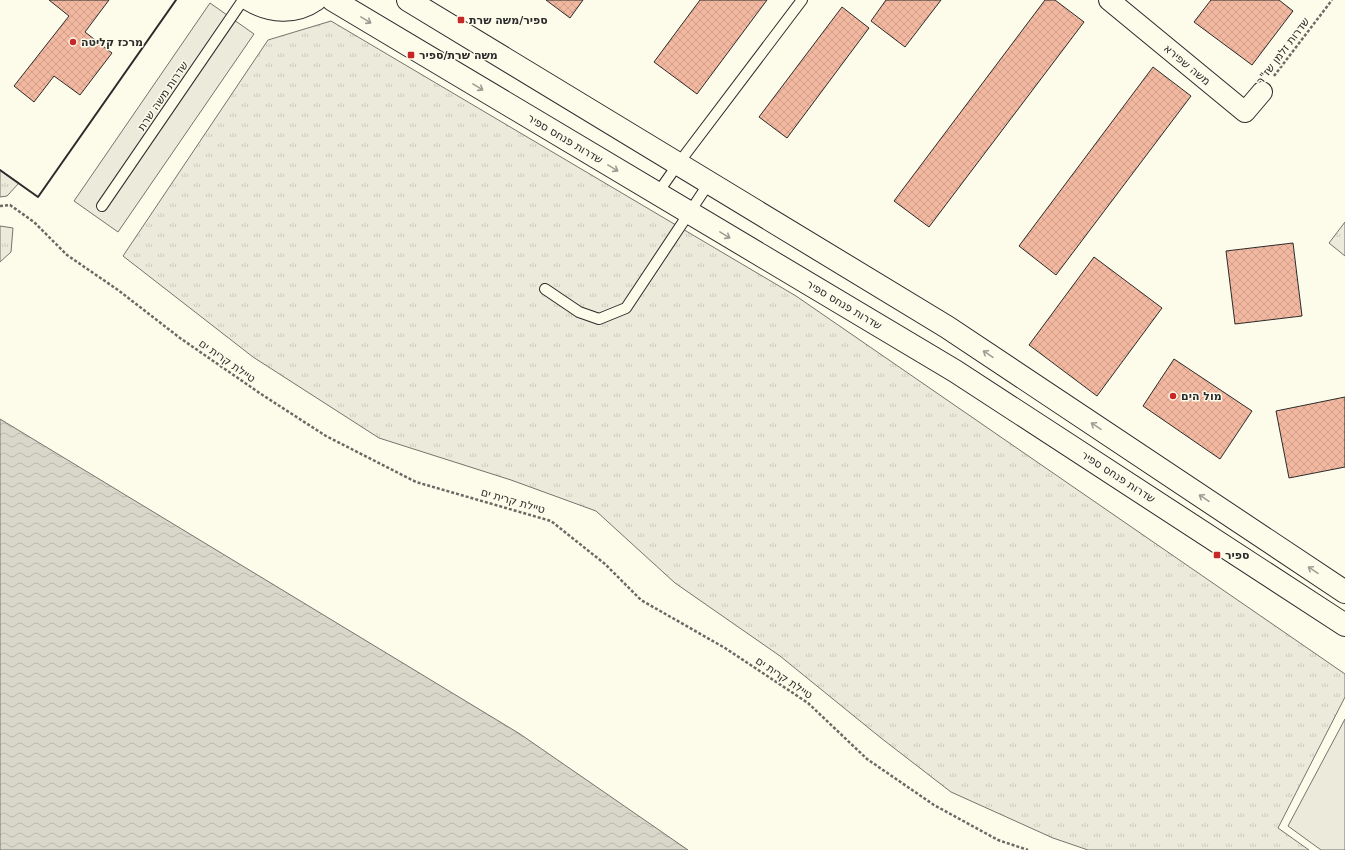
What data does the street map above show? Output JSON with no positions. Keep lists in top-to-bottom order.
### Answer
{
  "streets": {
    "street": ["משה שפירא", "שדרות פנחס ספיר"],
    "lane": ["שדרות משה שרת"],
    "path": ["שדרות זלמן שז\"ר", "טיילת קרית ים"]
  },
  "crossings": [
    ["שדרות זלמן שז\"ר", "משה שפירא"]
  ],
  "places": {
    "transit": ["ספיר/משה שרת", "משה שרת/ספיר", "ספיר"],
    "other": ["מרכז קליטה", "מול הים"]
  }
}
